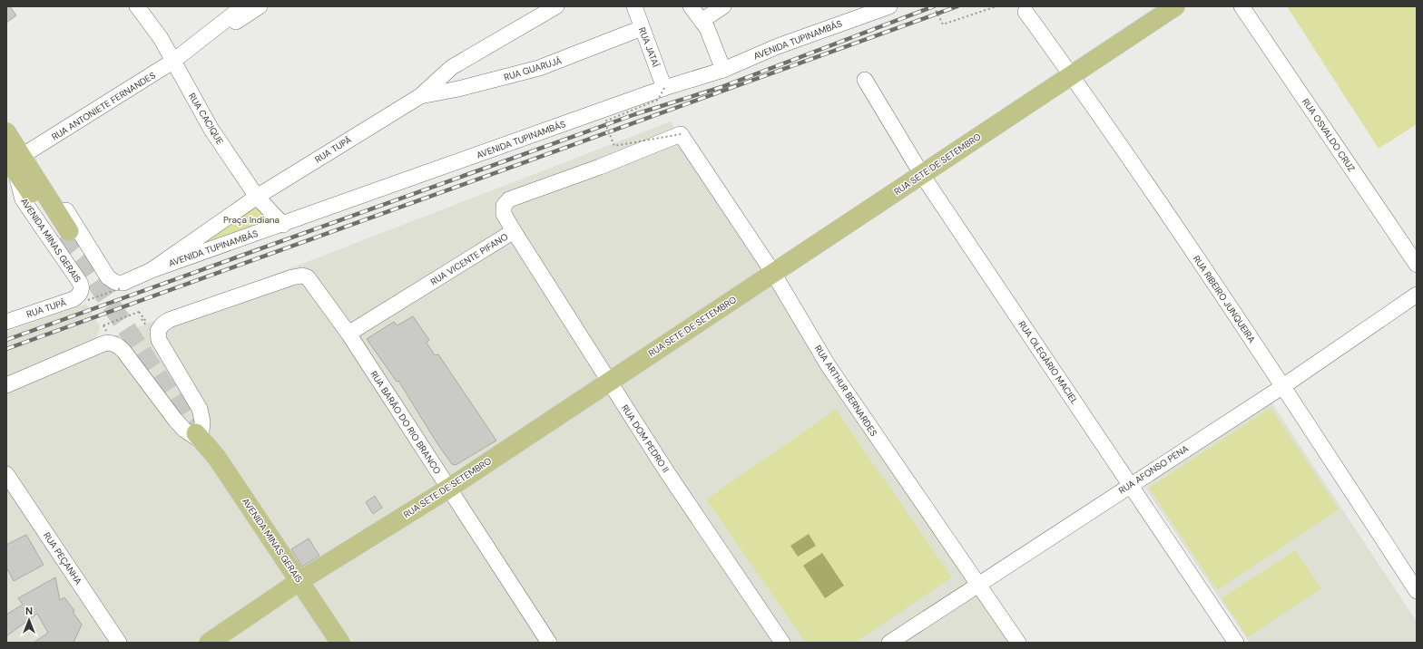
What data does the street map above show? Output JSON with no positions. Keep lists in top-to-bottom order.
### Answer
{
  "streets": {
    "main road": ["RUA SETE DE SETEMBRO", "AVENIDA MINAS GERAIS"],
    "street": [
      "AVENIDA TUPINAMBÁS",
      "RUA JATAÍ",
      "RUA GUARUJÁ",
      "RUA ANTONIETE FERNANDES",
      "RUA CACIQUE",
      "RUA OSVALDO CRUZ",
      "RUA TUPÃ",
      "RUA VICENTE PIFANO",
      "RUA RIBEIRO JUNQUEIRA",
      "RUA OLEGÁRIO MACIEL",
      "RUA ARTHUR BERNARDES",
      "RUA BARÃO DO RIO BRANCO",
      "RUA DOM PEDRO II",
      "RUA AFONSO PENA",
      "RUA PEÇANHA"
    ]
  },
  "crossings": [
    ["AVENIDA TUPINAMBÁS", "RUA JATAÍ"],
    ["AVENIDA TUPINAMBÁS", "RUA CACIQUE"],
    ["AVENIDA TUPINAMBÁS", "RUA TUPÃ"],
    ["RUA JATAÍ", "RUA GUARUJÁ"],
    ["RUA GUARUJÁ", "RUA TUPÃ"],
    ["RUA ANTONIETE FERNANDES", "RUA CACIQUE"],
    ["RUA ANTONIETE FERNANDES", "AVENIDA MINAS GERAIS"],
    ["RUA CACIQUE", "RUA TUPÃ"],
    ["RUA TUPÃ", "AVENIDA MINAS GERAIS"],
    ["RUA SETE DE SETEMBRO", "AVENIDA MINAS GERAIS"],
    ["RUA SETE DE SETEMBRO", "RUA RIBEIRO JUNQUEIRA"],
    ["RUA SETE DE SETEMBRO", "RUA OLEGÁRIO MACIEL"],
    ["RUA SETE DE SETEMBRO", "RUA ARTHUR BERNARDES"],
    ["RUA SETE DE SETEMBRO", "RUA BARÃO DO RIO BRANCO"],
    ["RUA SETE DE SETEMBRO", "RUA DOM PEDRO II"],
    ["AVENIDA MINAS GERAIS", "RUA BARÃO DO RIO BRANCO"],
    ["RUA VICENTE PIFANO", "RUA ARTHUR BERNARDES"],
    ["RUA VICENTE PIFANO", "RUA BARÃO DO RIO BRANCO"],
    ["RUA VICENTE PIFANO", "RUA DOM PEDRO II"],
    ["RUA RIBEIRO JUNQUEIRA", "RUA AFONSO PENA"],
    ["RUA OLEGÁRIO MACIEL", "RUA AFONSO PENA"],
    ["RUA ARTHUR BERNARDES", "RUA AFONSO PENA"]
  ],
  "parks": ["Praça Indiana"],
  "north": "top"
}
